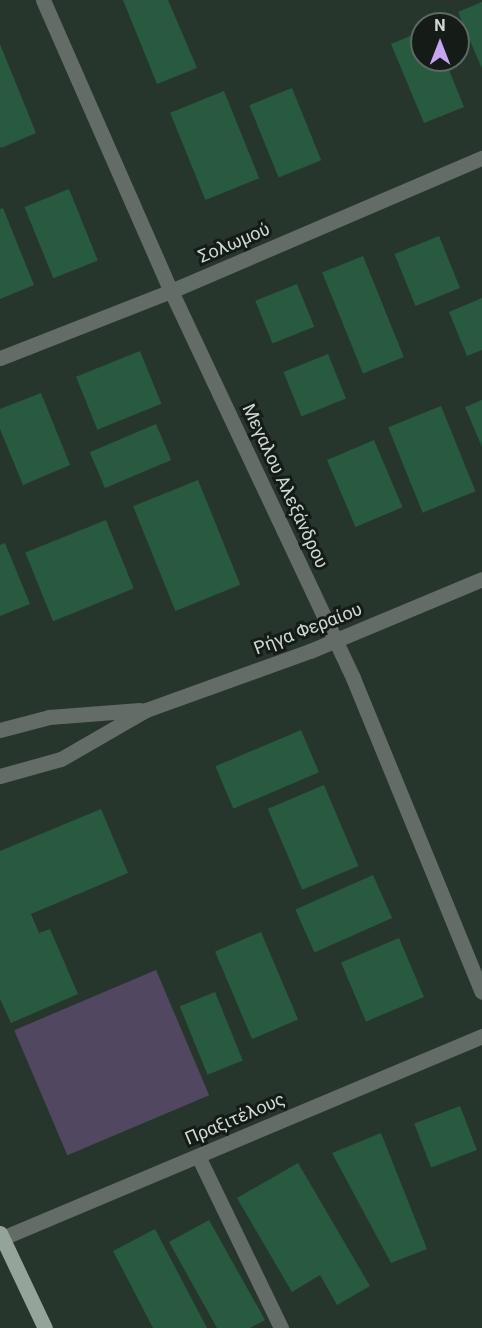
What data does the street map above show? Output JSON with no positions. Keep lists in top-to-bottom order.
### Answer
{
  "streets": {
    "street": [
      "Σολωμού",
      "Μεγαλου Αλεξάνδρου",
      "Ρήγα Φεραίου",
      "Πραξιτέλους"
    ]
  },
  "crossings": [
    ["Σολωμού", "Μεγαλου Αλεξάνδρου"],
    ["Μεγαλου Αλεξάνδρου", "Ρήγα Φεραίου"]
  ],
  "north": "top"
}
